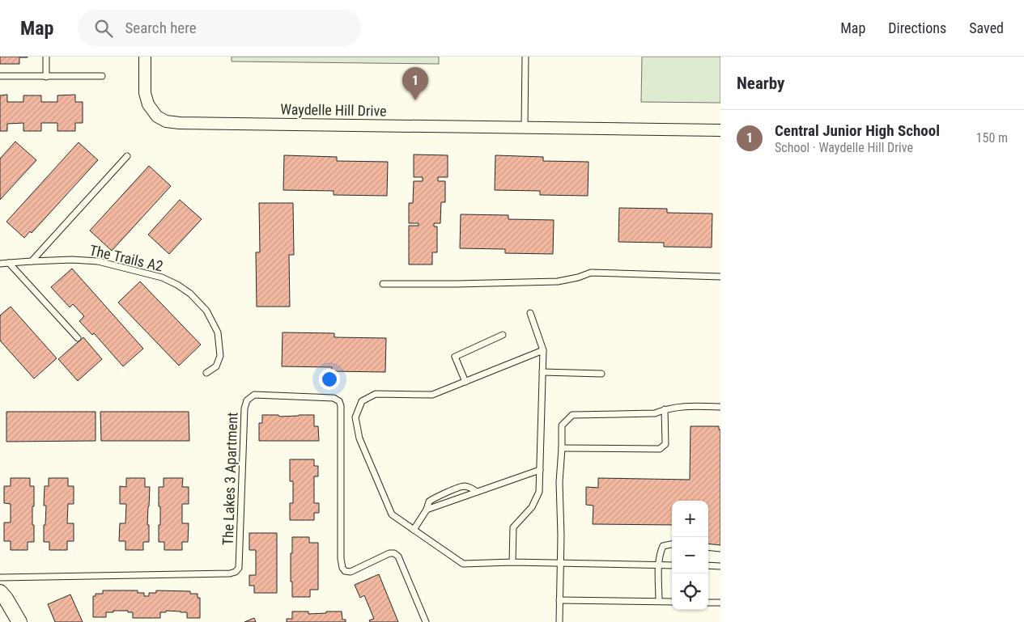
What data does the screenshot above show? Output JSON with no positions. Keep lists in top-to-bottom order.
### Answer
{
  "streets": {
    "street": ["Waydelle Hill Drive"],
    "lane": ["The Trails A2", "The Lakes 3 Apartment"]
  },
  "page": {
    "header": "Map",
    "search": "Search here",
    "nav": ["Map", "Directions", "Saved"],
    "heading": "Nearby",
    "pins": "1",
    "list": [
      {
        "mark": "1",
        "name": "Central Junior High School",
        "note": "School · Waydelle Hill Drive",
        "value": "150 m"
      }
    ],
    "map_buttons": ["+", "−"]
  }
}
